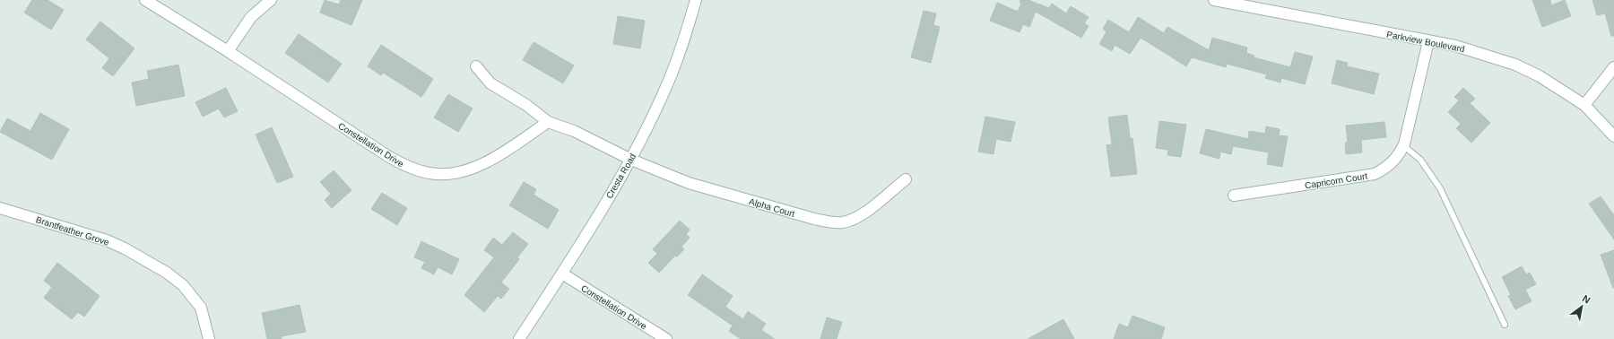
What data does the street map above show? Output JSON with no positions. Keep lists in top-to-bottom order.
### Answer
{
  "streets": {
    "street": [
      "Parkview Boulevard",
      "Constellation Drive",
      "Cresta Road",
      "Capricorn Court",
      "Alpha Court",
      "Brantfeather Grove"
    ]
  },
  "crossings": [
    ["Parkview Boulevard", "Capricorn Court"],
    ["Constellation Drive", "Cresta Road"],
    ["Cresta Road", "Alpha Court"]
  ],
  "north": "top right"
}
